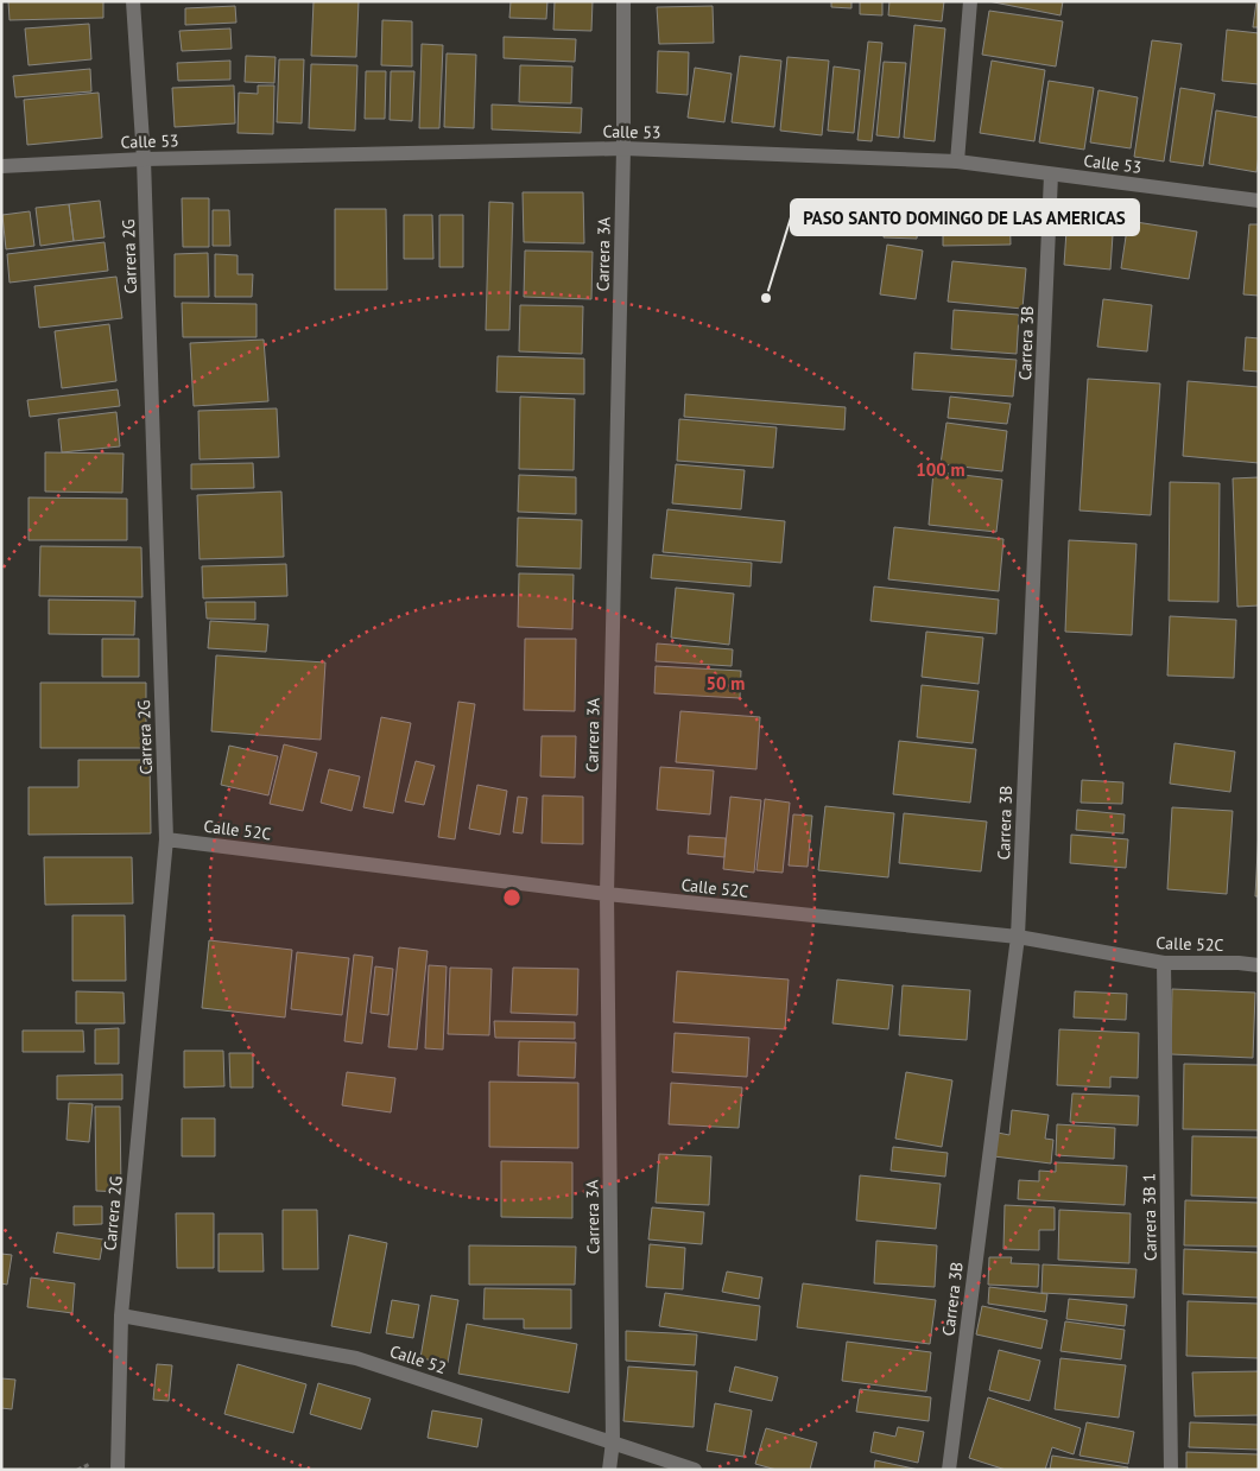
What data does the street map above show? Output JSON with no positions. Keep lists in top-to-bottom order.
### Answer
{
  "streets": {
    "street": [
      "Calle 53",
      "Carrera 3A",
      "Carrera 2G",
      "Carrera 3B",
      "Calle 52C",
      "Carrera 3B 1",
      "Calle 52"
    ]
  },
  "crossings": [
    ["Calle 53", "Carrera 3A"],
    ["Calle 53", "Carrera 2G"],
    ["Calle 53", "Carrera 3B"],
    ["Carrera 3A", "Calle 52C"],
    ["Carrera 3A", "Calle 52"],
    ["Carrera 2G", "Calle 52C"],
    ["Carrera 2G", "Calle 52"],
    ["Carrera 3B", "Calle 52C"],
    ["Calle 52C", "Carrera 3B 1"]
  ],
  "places": ["PASO SANTO DOMINGO DE LAS AMERICAS"],
  "rings": ["100 m", "50 m"]
}
